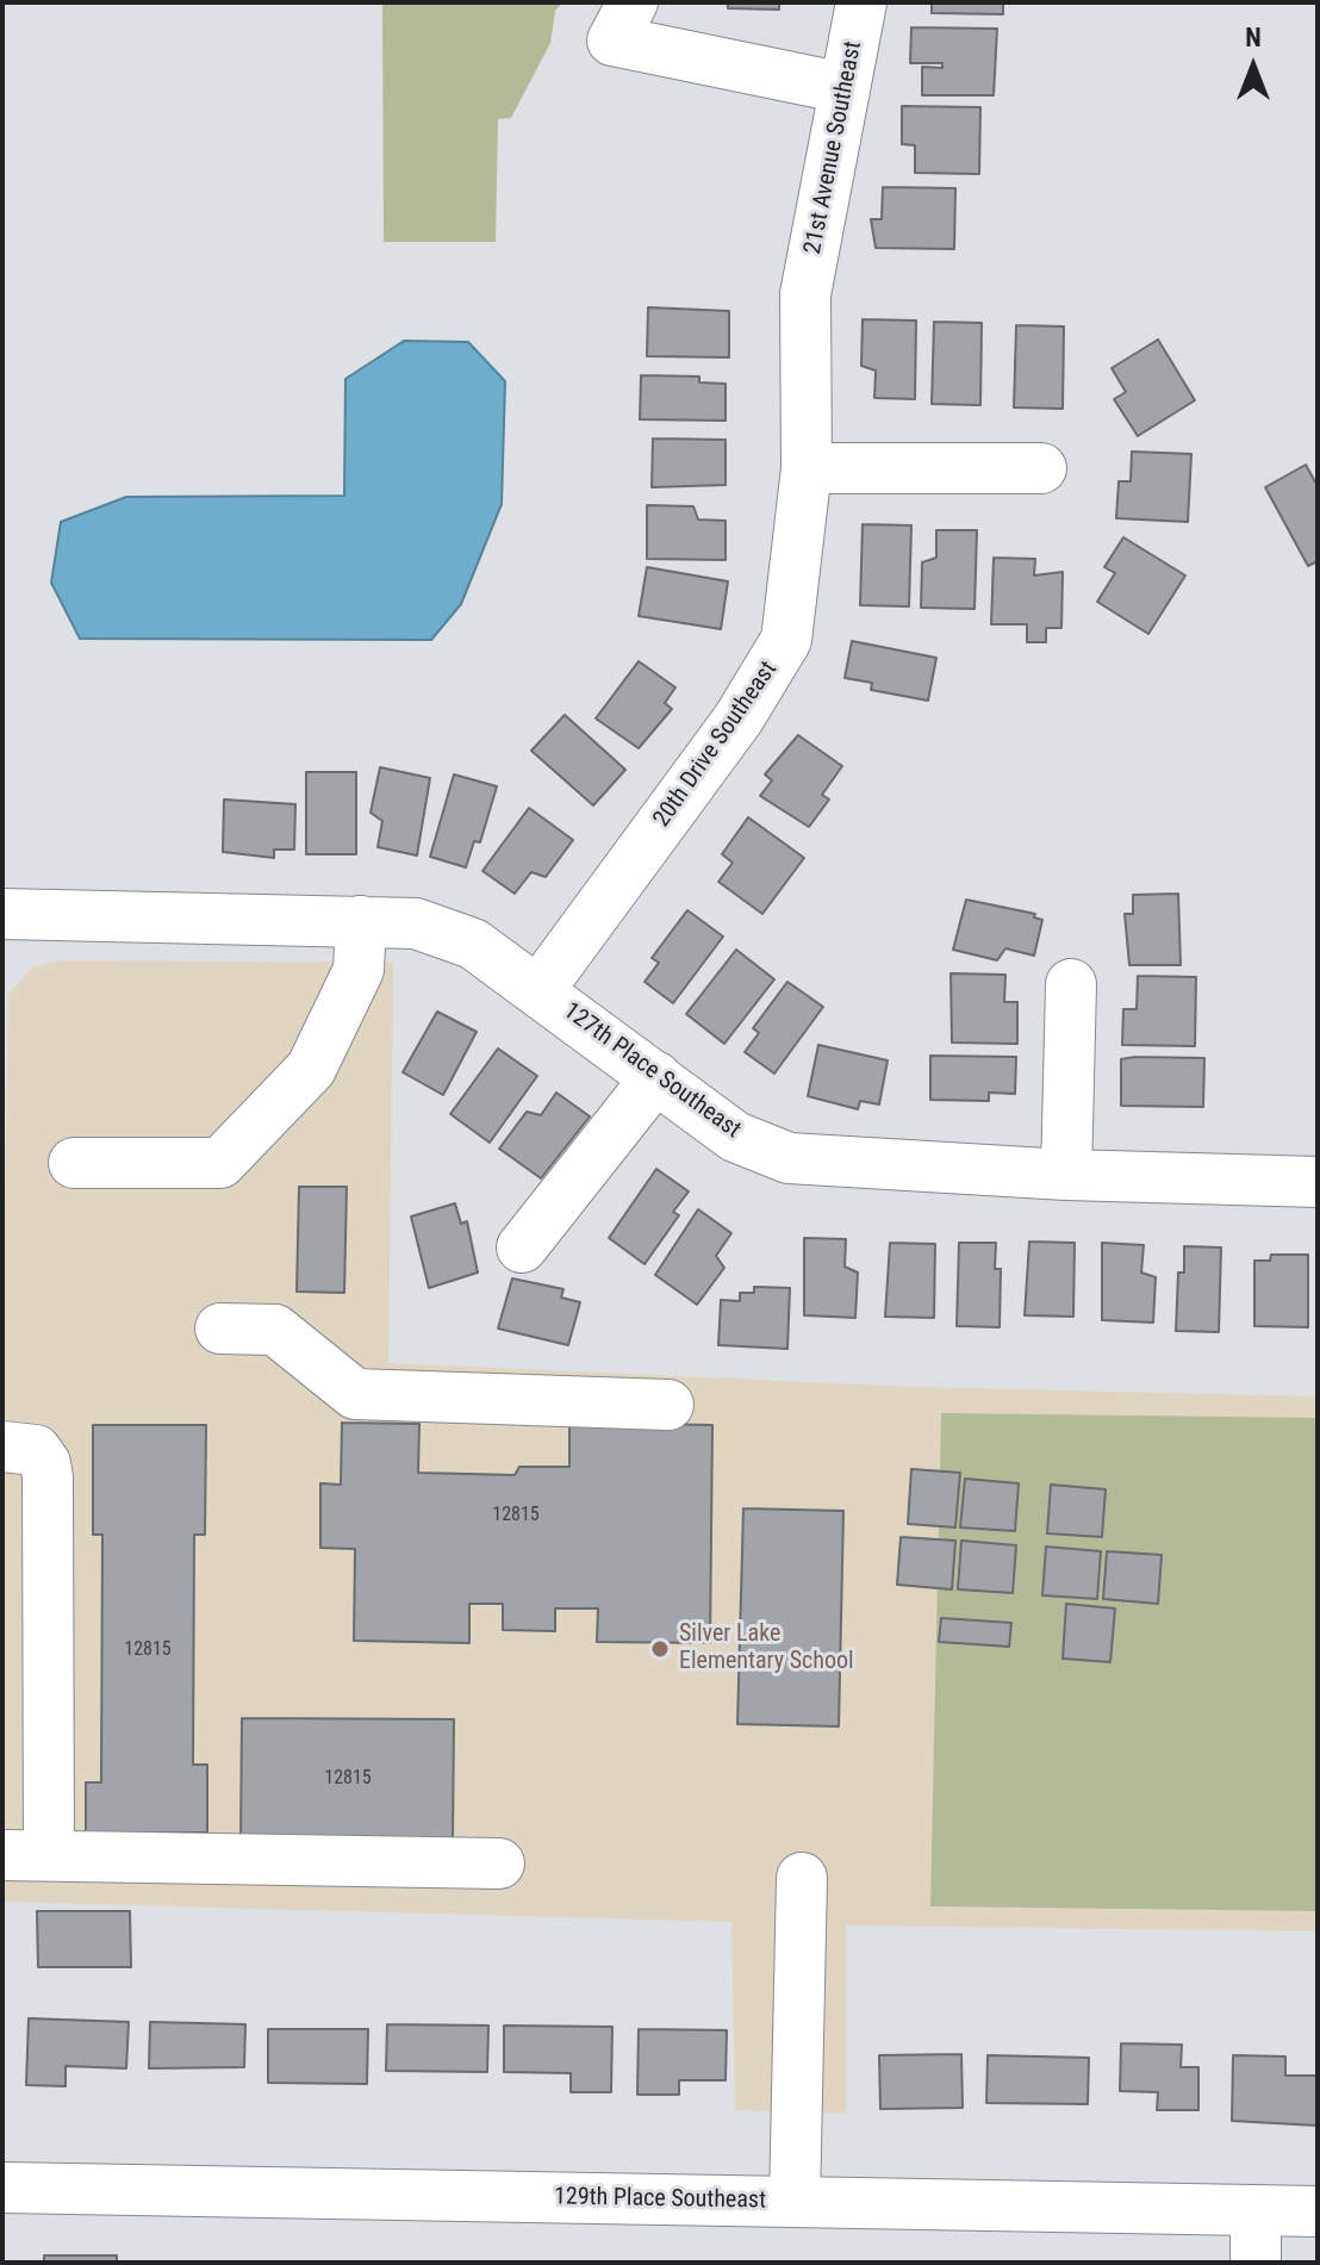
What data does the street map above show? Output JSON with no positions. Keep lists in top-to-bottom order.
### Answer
{
  "streets": {
    "street": [
      "21st Avenue Southeast",
      "20th Drive Southeast",
      "127th Place Southeast",
      "129th Place Southeast"
    ]
  },
  "crossings": [
    ["21st Avenue Southeast", "20th Drive Southeast"],
    ["20th Drive Southeast", "127th Place Southeast"]
  ],
  "places": ["Silver Lake Elementary School"],
  "house_numbers": ["12815", "12815", "12815"],
  "north": "top"
}
